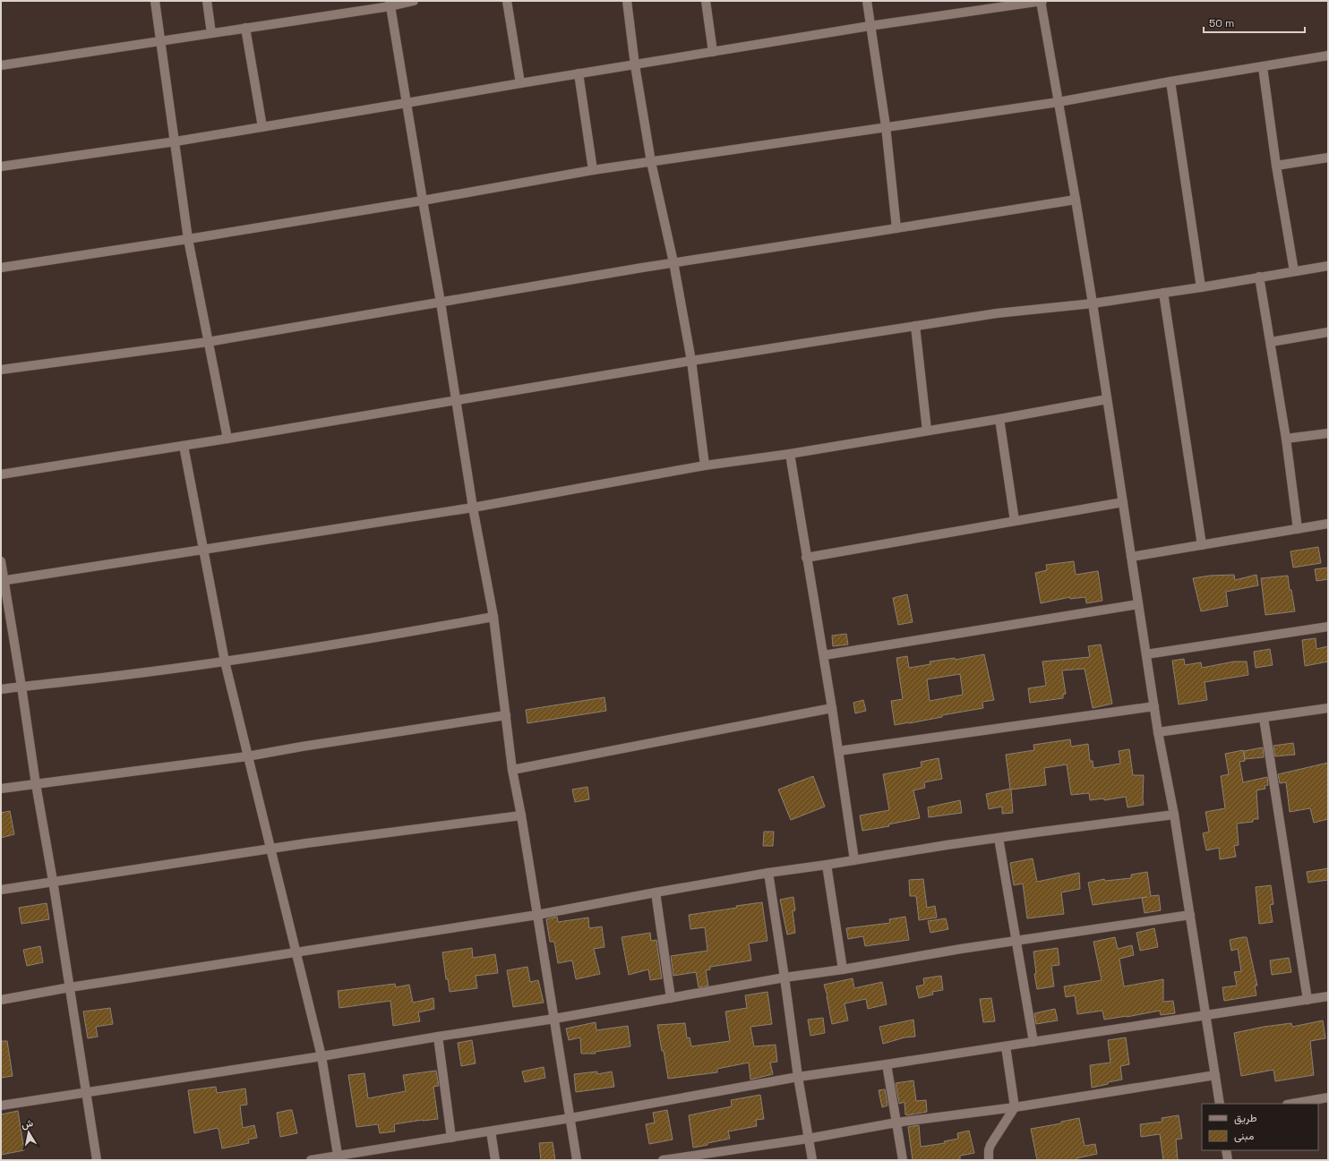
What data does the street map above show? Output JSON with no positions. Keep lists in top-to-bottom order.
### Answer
{
  "legend": ["طريق", "مبنى"],
  "scale_bar": "50 m",
  "north": "top"
}
